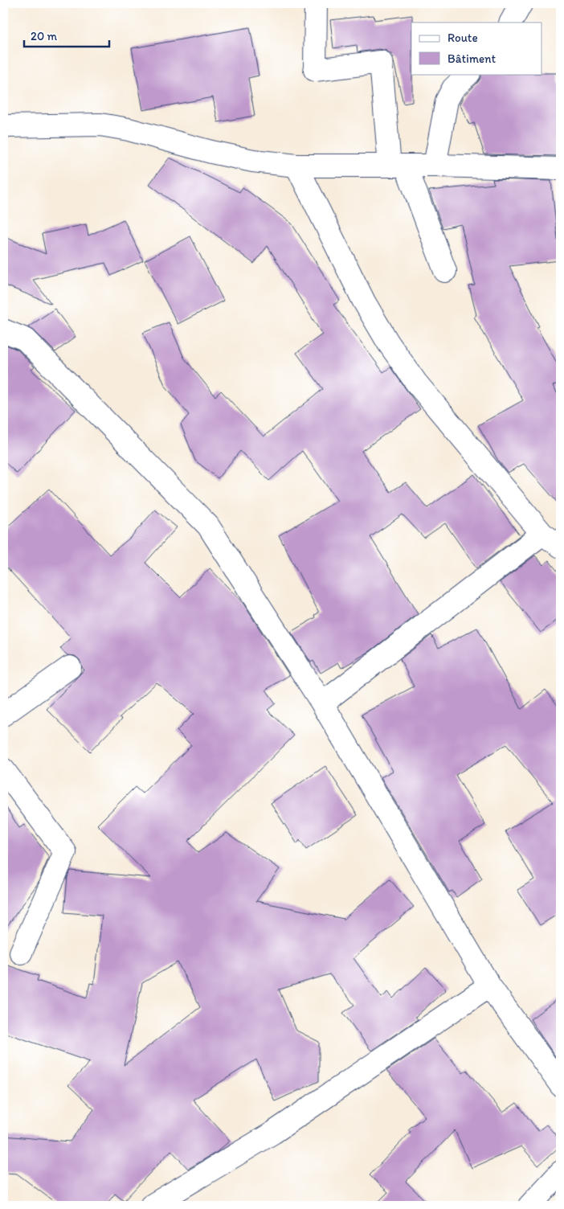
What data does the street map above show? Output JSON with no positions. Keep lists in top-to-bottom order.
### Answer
{
  "legend": ["Route", "Bâtiment"],
  "scale_bar": "20 m"
}
